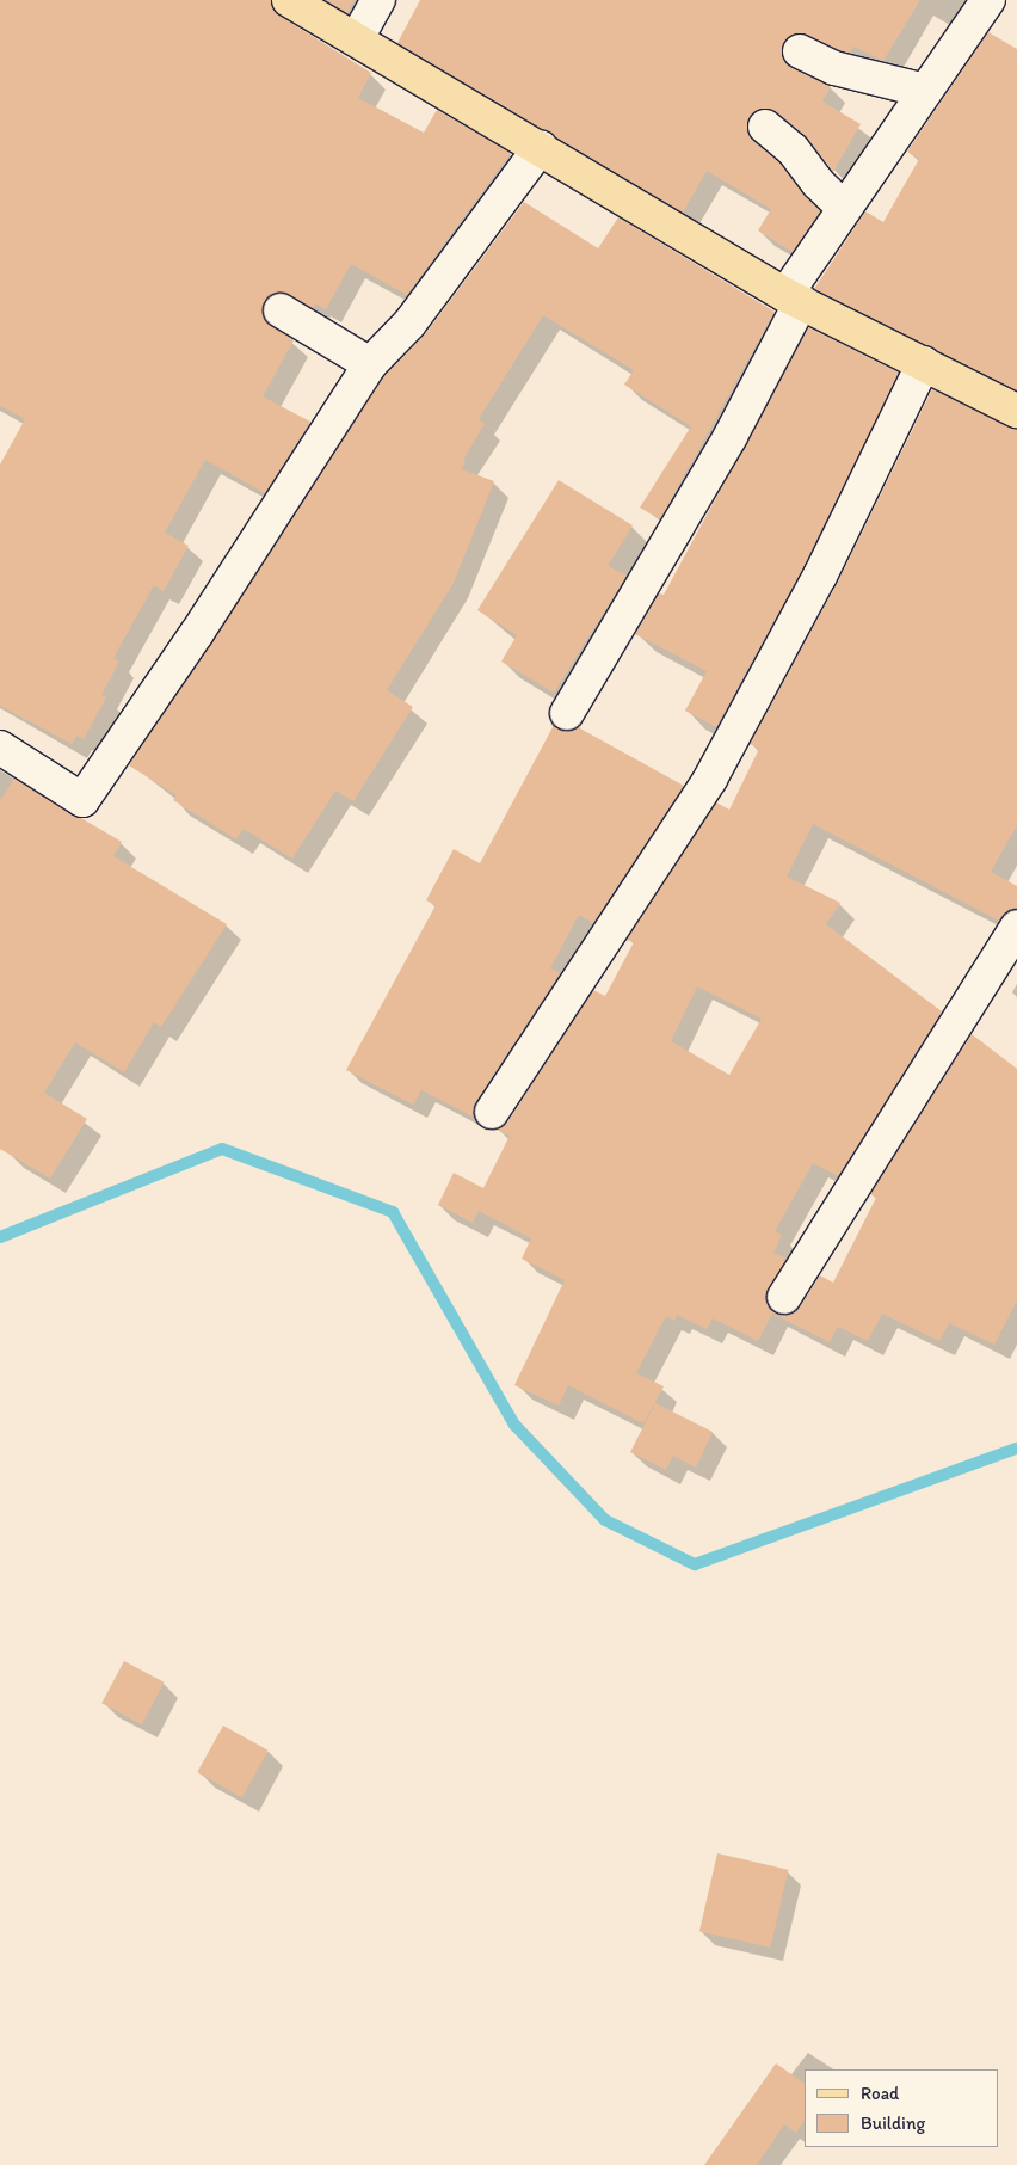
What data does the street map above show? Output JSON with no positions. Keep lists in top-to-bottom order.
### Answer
{
  "legend": ["Road", "Building"]
}
